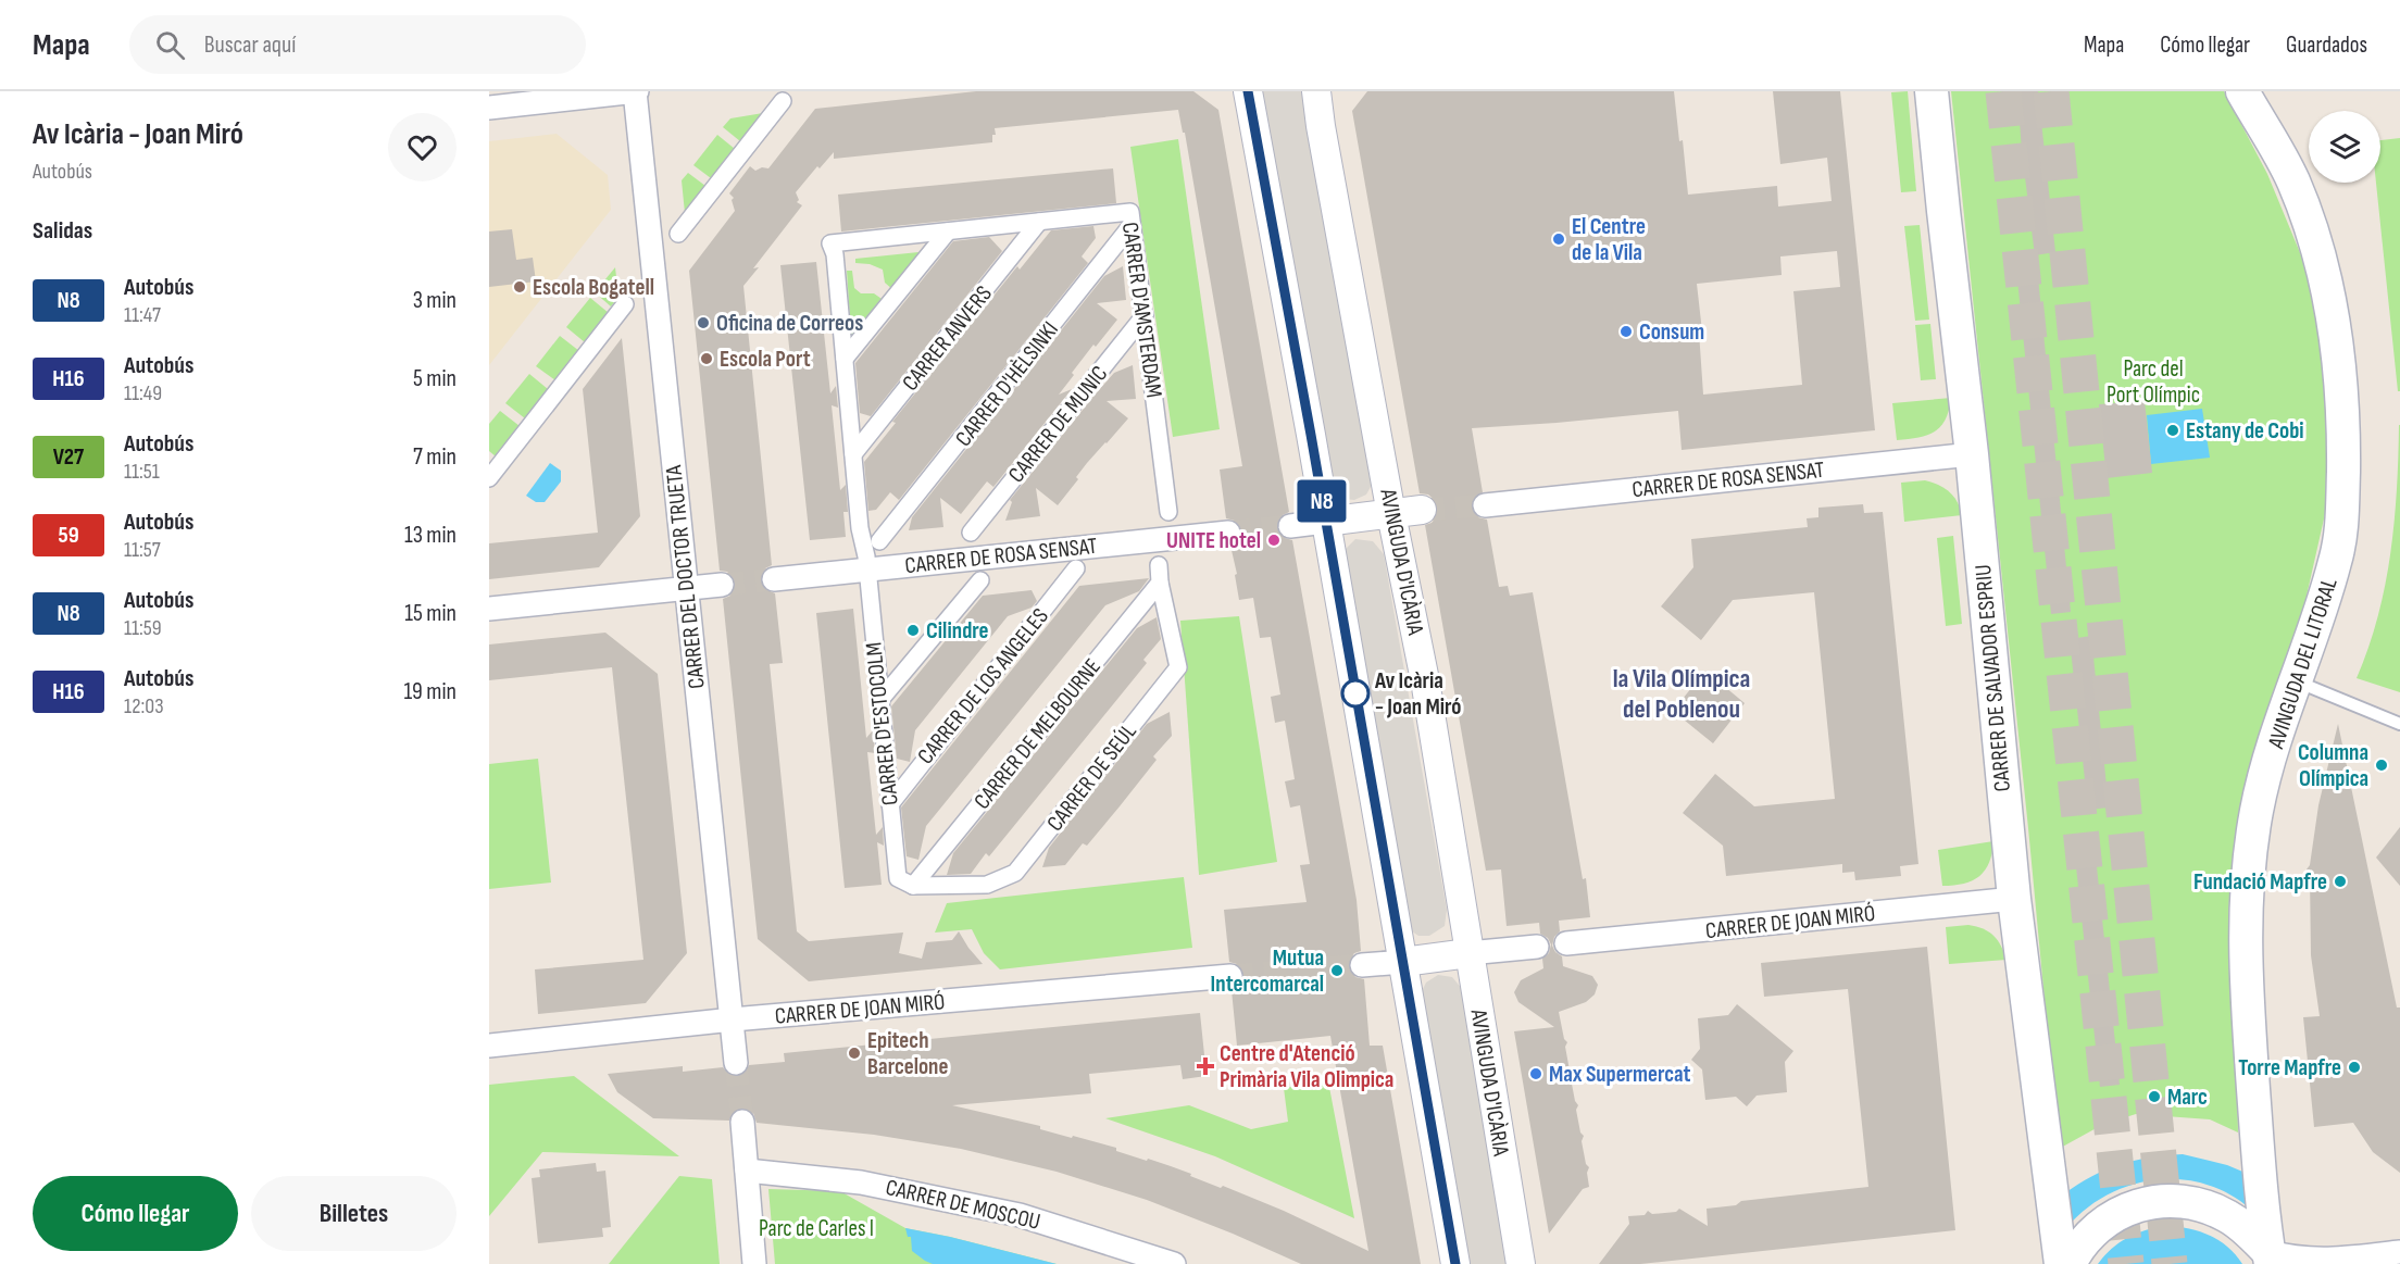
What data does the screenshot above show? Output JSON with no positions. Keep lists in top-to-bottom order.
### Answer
{
  "streets": {
    "main road": ["AVINGUDA DEL LITORAL", "CARRER DE SALVADOR ESPRIU"],
    "street": [
      "CARRER D'AMSTERDAM",
      "CARRER ANVERS",
      "CARRER D'HÈLSINKI",
      "CARRER DE MUNIC",
      "CARRER DE ROSA SENSAT",
      "AVINGUDA D'ICÀRIA",
      "CARRER DEL DOCTOR TRUETA",
      "CARRER DE LOS ANGELES",
      "CARRER D'ESTOCOLM",
      "CARRER DE MELBOURNE",
      "CARRER DE SEÚL",
      "CARRER DE JOAN MIRÓ",
      "CARRER DE MOSCOU"
    ]
  },
  "crossings": [
    ["CARRER D'AMSTERDAM", "CARRER ANVERS"],
    ["CARRER D'AMSTERDAM", "CARRER D'HÈLSINKI"],
    ["CARRER D'AMSTERDAM", "CARRER DE MUNIC"],
    ["CARRER D'AMSTERDAM", "CARRER DE ROSA SENSAT"],
    ["CARRER D'AMSTERDAM", "CARRER D'ESTOCOLM"],
    ["CARRER DE ROSA SENSAT", "CARRER DE SALVADOR ESPRIU"],
    ["CARRER DE ROSA SENSAT", "CARRER D'ESTOCOLM"],
    ["CARRER DEL DOCTOR TRUETA", "CARRER DE JOAN MIRÓ"],
    ["CARRER DE SALVADOR ESPRIU", "CARRER DE JOAN MIRÓ"],
    ["CARRER DE LOS ANGELES", "CARRER D'ESTOCOLM"],
    ["CARRER D'ESTOCOLM", "CARRER DE MELBOURNE"],
    ["CARRER D'ESTOCOLM", "CARRER DE SEÚL"],
    ["CARRER DE MELBOURNE", "CARRER DE SEÚL"]
  ],
  "districts": ["la Vila Olímpica del Poblenou"],
  "parks": ["Parc del Port Olímpic", "Parc de Carles I"],
  "places": {
    "other": [
      "El Centre de la Vila",
      "Escola Bogatell",
      "Oficina de Correos",
      "Consum",
      "Escola Port",
      "Estany de Cobi",
      "UNITE hotel",
      "Cilindre",
      "Av Icària - Joan Miró",
      "Columna Olímpica",
      "Fundació Mapfre",
      "Mutua Intercomarcal",
      "Epitech Barcelone",
      "Torre Mapfre",
      "Max Supermercat",
      "Marc"
    ],
    "health": ["Centre d'Atenció Primària Vila Olimpica"]
  },
  "lines": ["bus line N8"],
  "page": {
    "header": "Mapa",
    "search": "Buscar aquí",
    "nav": ["Mapa", "Cómo llegar", "Guardados"],
    "heading": [
      ["Av Icària - Joan Miró", "Autobús"],
      "Salidas"
    ],
    "on_map": "N8",
    "list": [
      {
        "mark": "N8",
        "name": "Autobús",
        "note": "11:47",
        "value": "3 min"
      },
      {
        "mark": "H16",
        "name": "Autobús",
        "note": "11:49",
        "value": "5 min"
      },
      {
        "mark": "V27",
        "name": "Autobús",
        "note": "11:51",
        "value": "7 min"
      },
      {
        "mark": "59",
        "name": "Autobús",
        "note": "11:57",
        "value": "13 min"
      },
      {
        "mark": "N8",
        "name": "Autobús",
        "note": "11:59",
        "value": "15 min"
      },
      {
        "mark": "H16",
        "name": "Autobús",
        "note": "12:03",
        "value": "19 min"
      }
    ],
    "buttons": ["Cómo llegar", "Billetes"]
  }
}
